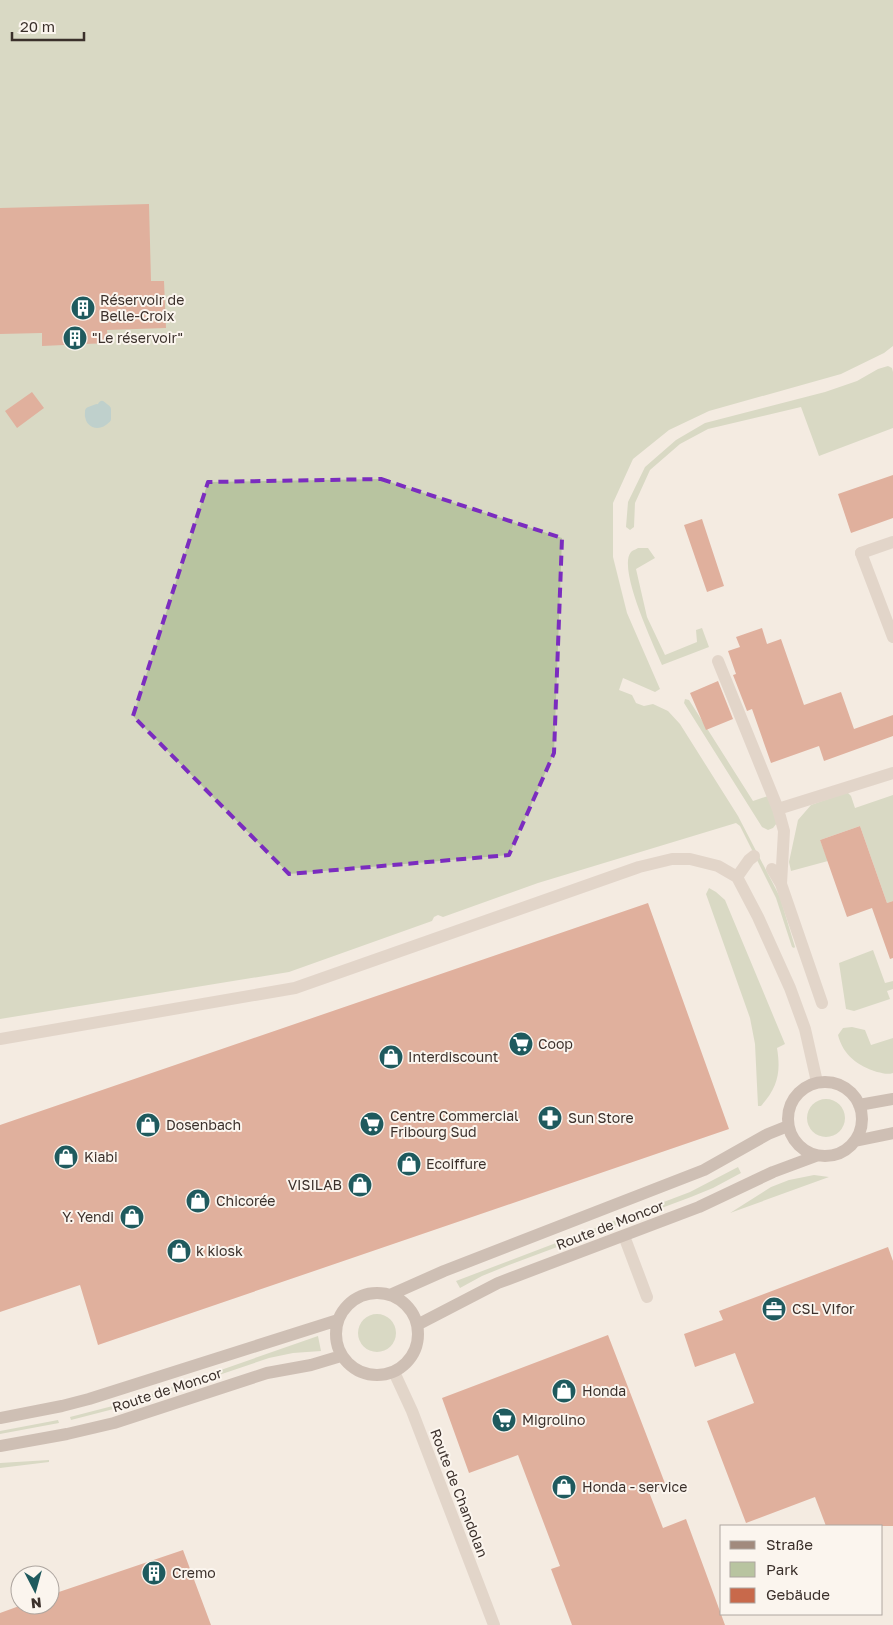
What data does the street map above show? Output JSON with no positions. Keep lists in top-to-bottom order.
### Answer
{
  "streets": {
    "main road": ["Route de Moncor"],
    "street": ["Route de Chandolan"]
  },
  "crossings": [
    ["Route de Moncor", "Route de Chandolan"]
  ],
  "places": {
    "building": ["Réservoir de Belle-Croix", "\"Le réservoir\"", "Cremo"],
    "supermarket": ["Coop", "Centre Commercial Fribourg Sud", "Migrolino"],
    "shop": [
      "Interdiscount",
      "Dosenbach",
      "Kiabi",
      "Ecoiffure",
      "VISILAB",
      "Chicorée",
      "Y. Yendi",
      "k kiosk",
      "Honda",
      "Honda - service"
    ],
    "pharmacy": ["Sun Store"],
    "office": ["CSL VIfor"]
  },
  "legend": ["Straße", "Park", "Gebäude"],
  "scale_bar": "20 m",
  "north": "bottom"
}
